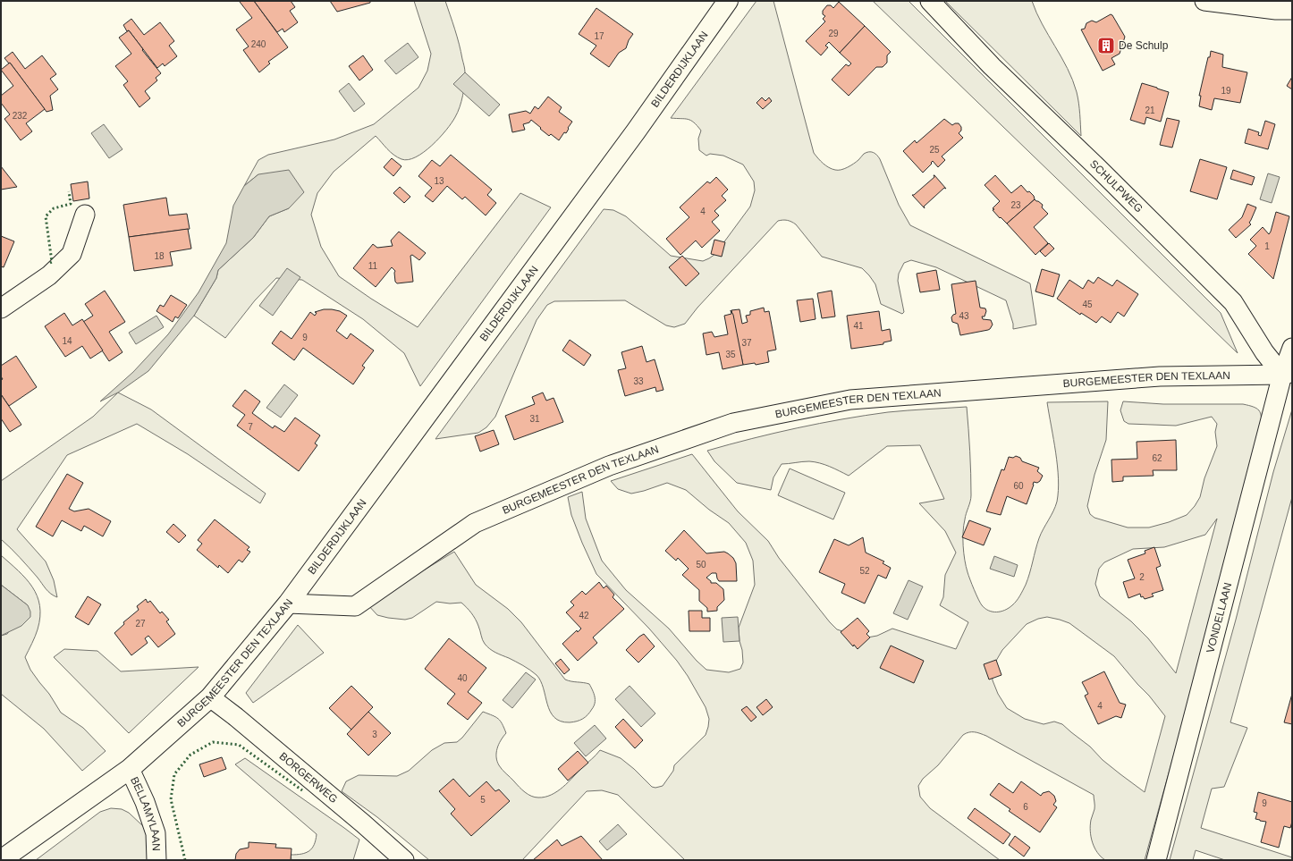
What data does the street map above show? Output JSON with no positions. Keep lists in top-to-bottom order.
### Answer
{
  "streets": {
    "street": [
      "BILDERDIJKLAAN",
      "SCHULPWEG",
      "BURGEMEESTER DEN TEXLAAN",
      "VONDELLAAN",
      "BORGERWEG",
      "BELLAMYLAAN"
    ]
  },
  "crossings": [
    ["BILDERDIJKLAAN", "BURGEMEESTER DEN TEXLAAN"],
    ["SCHULPWEG", "BURGEMEESTER DEN TEXLAAN"],
    ["SCHULPWEG", "VONDELLAAN"],
    ["BURGEMEESTER DEN TEXLAAN", "VONDELLAAN"],
    ["BURGEMEESTER DEN TEXLAAN", "BORGERWEG"],
    ["BURGEMEESTER DEN TEXLAAN", "BELLAMYLAAN"]
  ],
  "places": {
    "building": ["De Schulp"]
  },
  "house_numbers": [
    "29",
    "17",
    "240",
    "19",
    "21",
    "232",
    "25",
    "13",
    "23",
    "4",
    "1",
    "18",
    "11",
    "45",
    "43",
    "41",
    "9",
    "14",
    "37",
    "35",
    "33",
    "31",
    "7",
    "62",
    "60",
    "50",
    "52",
    "2",
    "42",
    "27",
    "40",
    "4",
    "3",
    "5",
    "9",
    "6"
  ]
}
